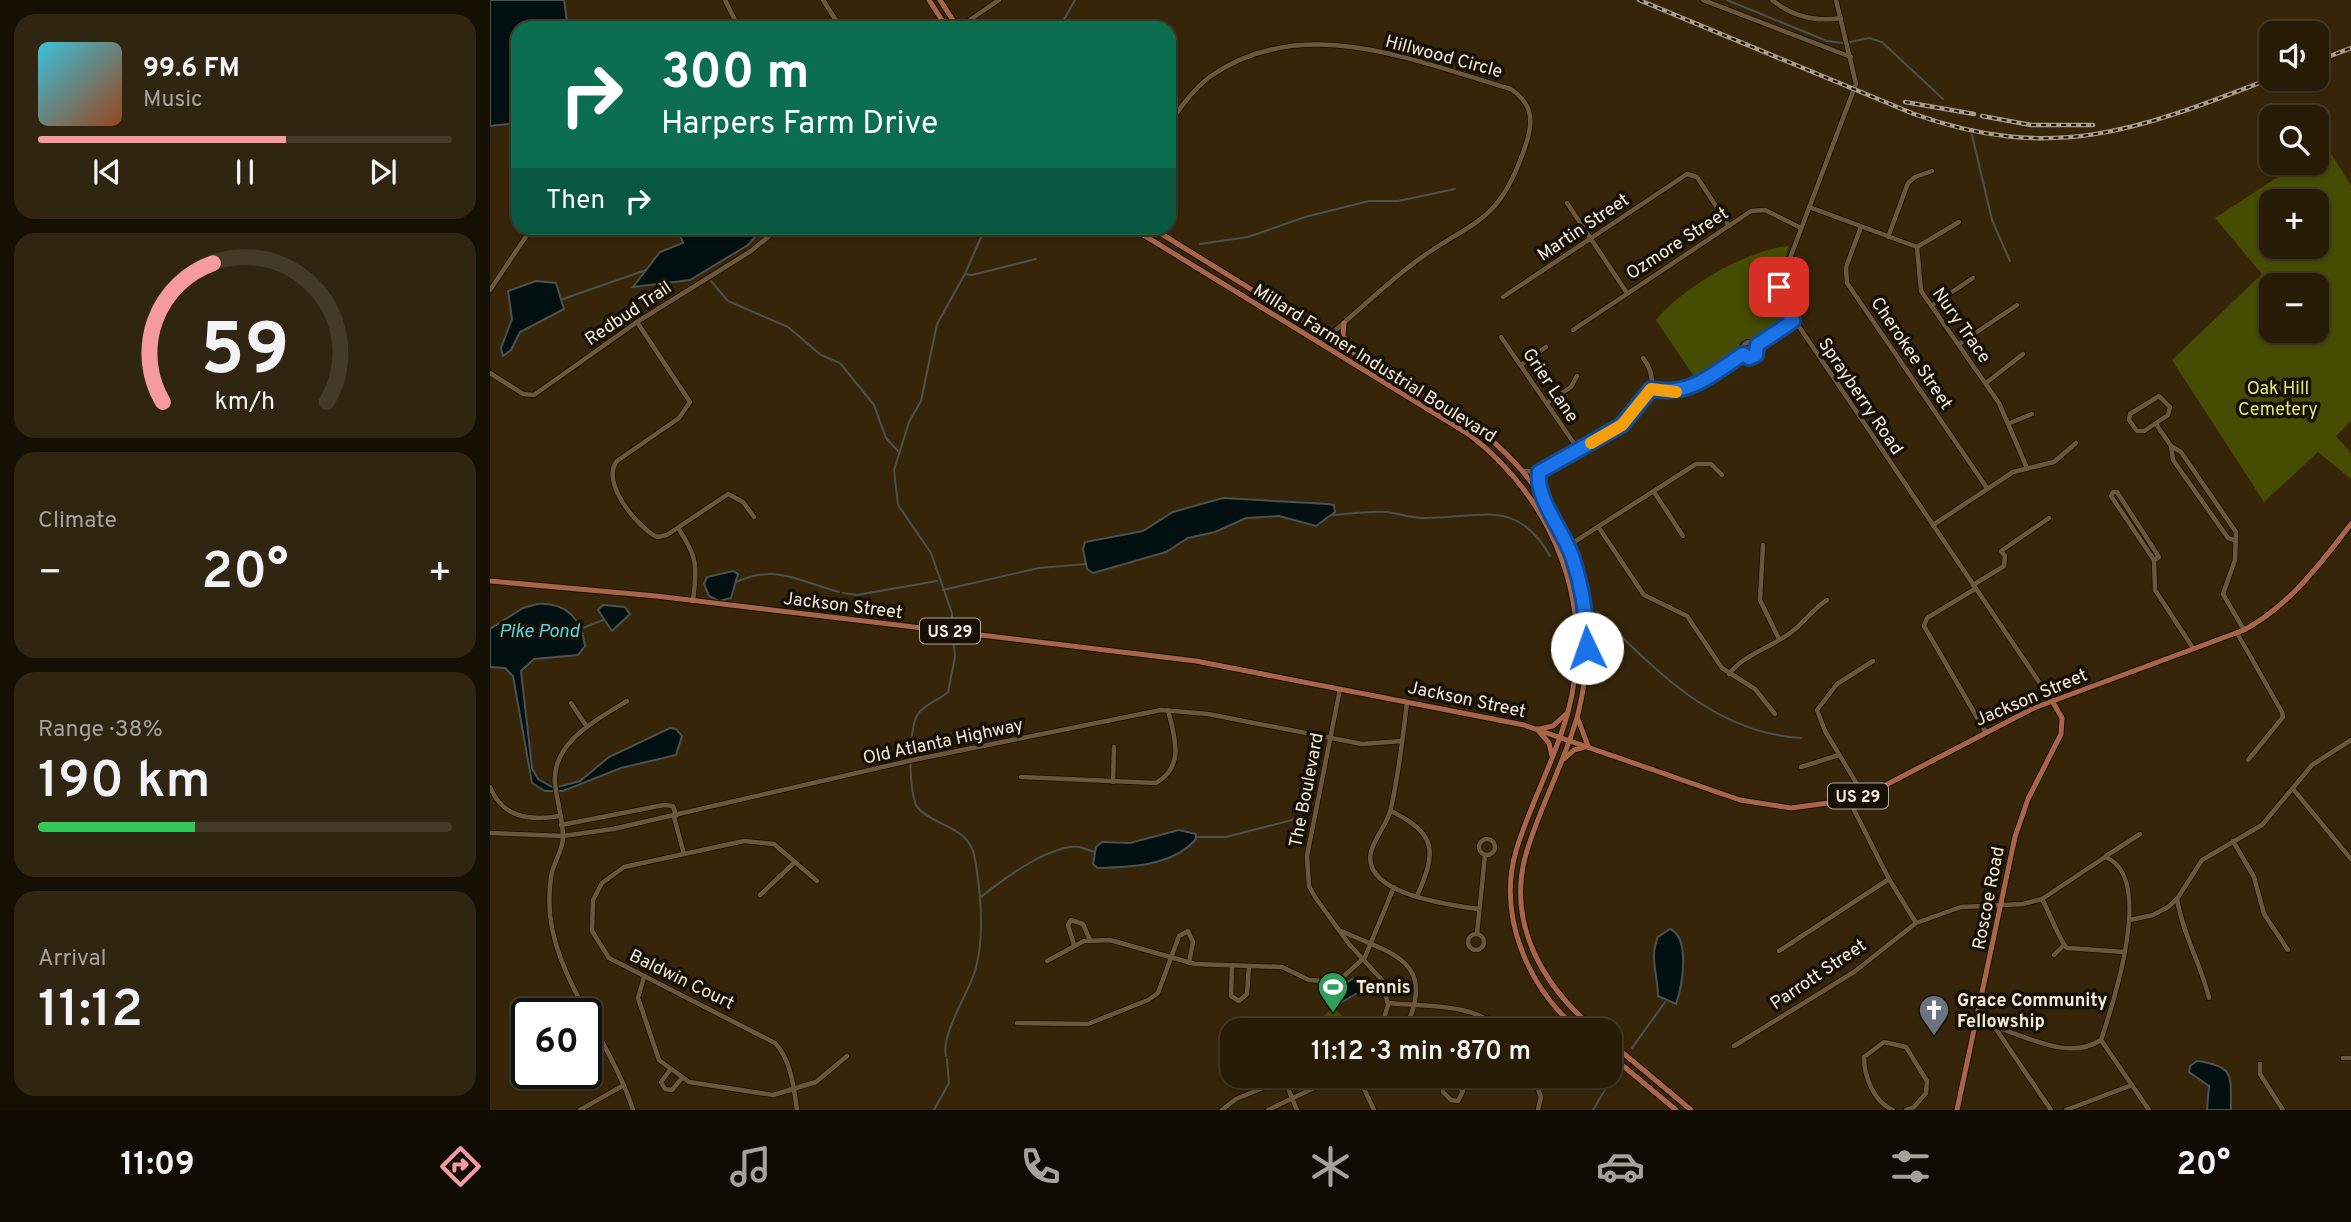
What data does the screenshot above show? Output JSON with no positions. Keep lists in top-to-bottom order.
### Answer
{
  "streets": {
    "main road": [
      "Millard Farmer Industrial Boulevard",
      "Jackson Street",
      "US 29",
      "Roscoe Road"
    ],
    "street": [
      "Hillwood Circle",
      "Martin Street",
      "Ozmore Street",
      "Redbud Trail",
      "Nury Trace",
      "Cherokee Street",
      "Grier Lane",
      "Sprayberry Road",
      "Old Atlanta Highway",
      "The Boulevard",
      "Parrott Street",
      "Baldwin Court"
    ]
  },
  "crossings": [
    ["Hillwood Circle", "Millard Farmer Industrial Boulevard"],
    ["Martin Street", "Ozmore Street"],
    ["Ozmore Street", "Sprayberry Road"],
    ["Millard Farmer Industrial Boulevard", "Jackson Street"],
    ["Sprayberry Road", "Jackson Street"],
    ["Sprayberry Road", "Roscoe Road"],
    ["Jackson Street", "The Boulevard"],
    ["Jackson Street", "Roscoe Road"],
    ["Old Atlanta Highway", "The Boulevard"],
    ["Roscoe Road", "Parrott Street"]
  ],
  "water": ["Pike Pond"],
  "parks": ["Oak Hill Cemetery"],
  "places": {
    "sports": ["Tennis"],
    "church": ["Grace Community Fellowship"]
  },
  "page": {
    "map_buttons": ["+", "−"],
    "turn": ["300 m", "Harpers Farm Drive"],
    "song": ["99.6 FM", "Music"],
    "then": "Then",
    "tile": [
      "Climate",
      ["Range · 38%", "190 km"],
      ["Arrival", "11:12"]
    ],
    "heat": ["−", "20°", "+"],
    "limit": "60",
    "trip": "11:12 · 3 min · 870 m",
    "tabs": ["11:09", "20°"],
    "gauge": ["59", "km/h"]
  }
}
